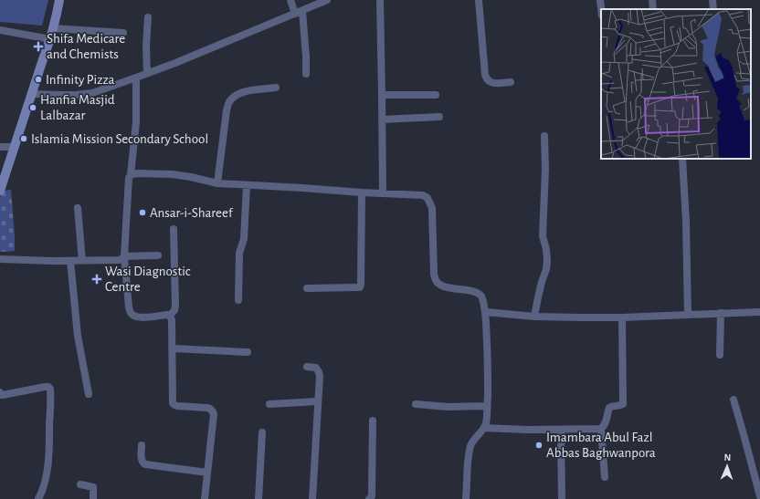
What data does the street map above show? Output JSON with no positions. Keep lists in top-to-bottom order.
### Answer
{
  "places": {
    "health": ["Shifa Medicare and Chemists", "Wasi Diagnostic Centre"],
    "other": [
      "Infinity Pizza",
      "Hanfia Masjid Lalbazar",
      "Islamia Mission Secondary School",
      "Ansar-i-Shareef",
      "Imambara Abul Fazl Abbas Baghwanpora"
    ]
  },
  "north": "top"
}
